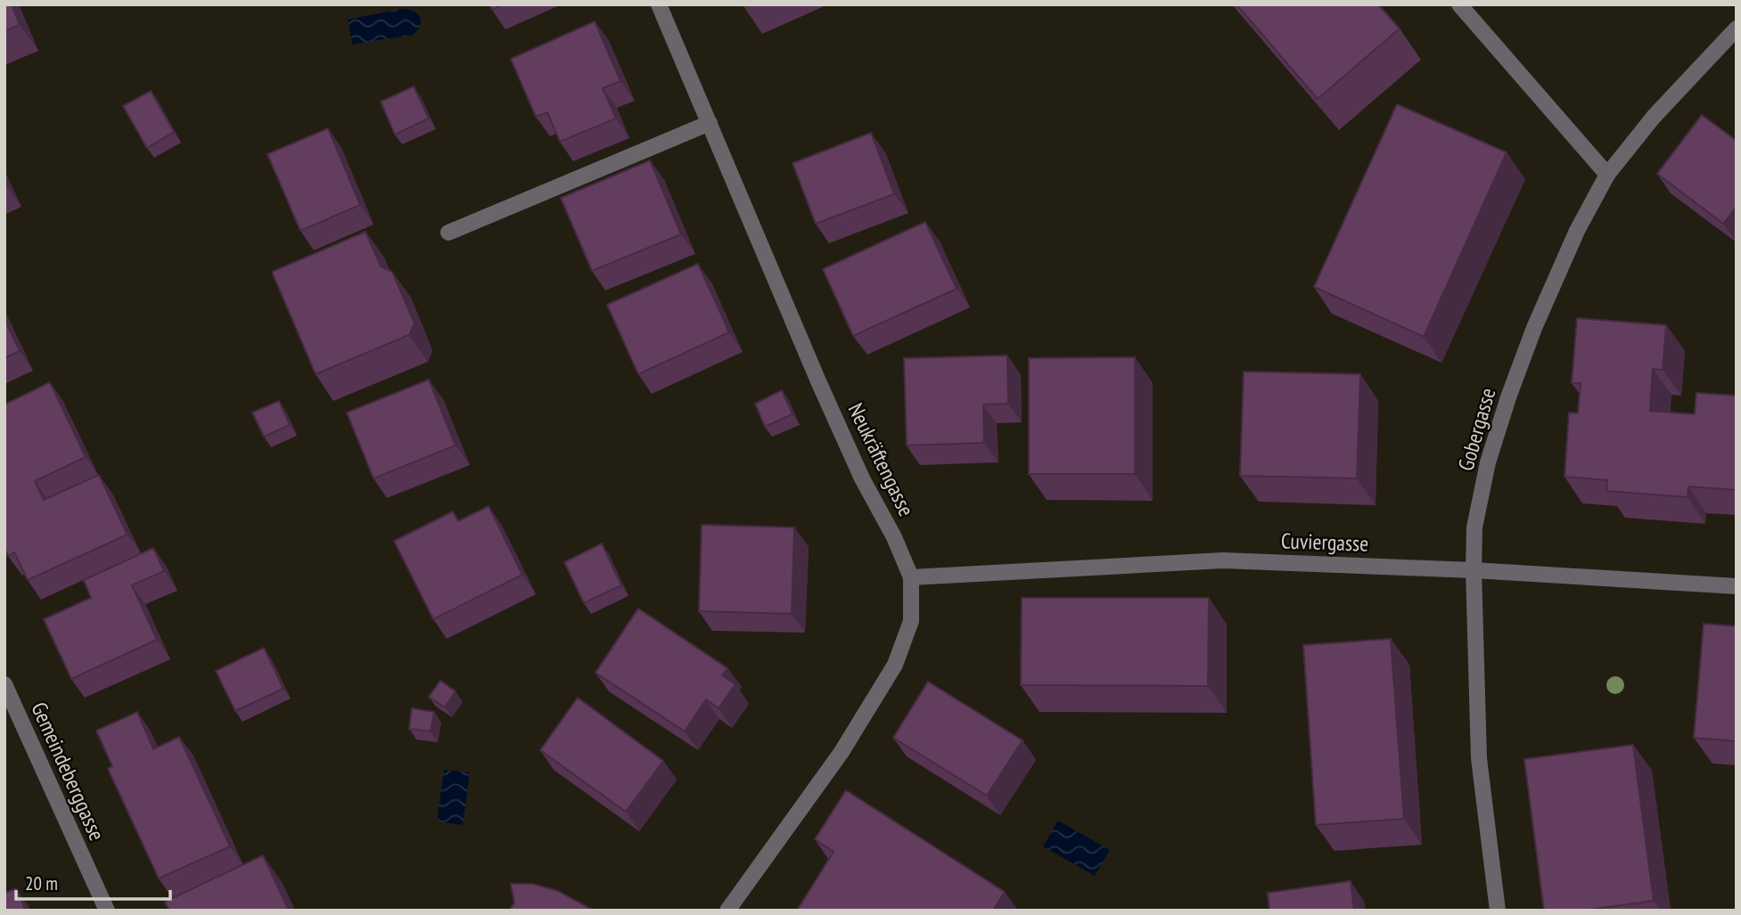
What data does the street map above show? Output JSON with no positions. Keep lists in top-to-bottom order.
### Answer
{
  "streets": {
    "street": [
      "Gobergasse",
      "Neukräftengasse",
      "Cuviergasse",
      "Gemeindeberggasse"
    ]
  },
  "crossings": [
    ["Gobergasse", "Cuviergasse"],
    ["Neukräftengasse", "Cuviergasse"]
  ],
  "scale_bar": "20 m"
}
